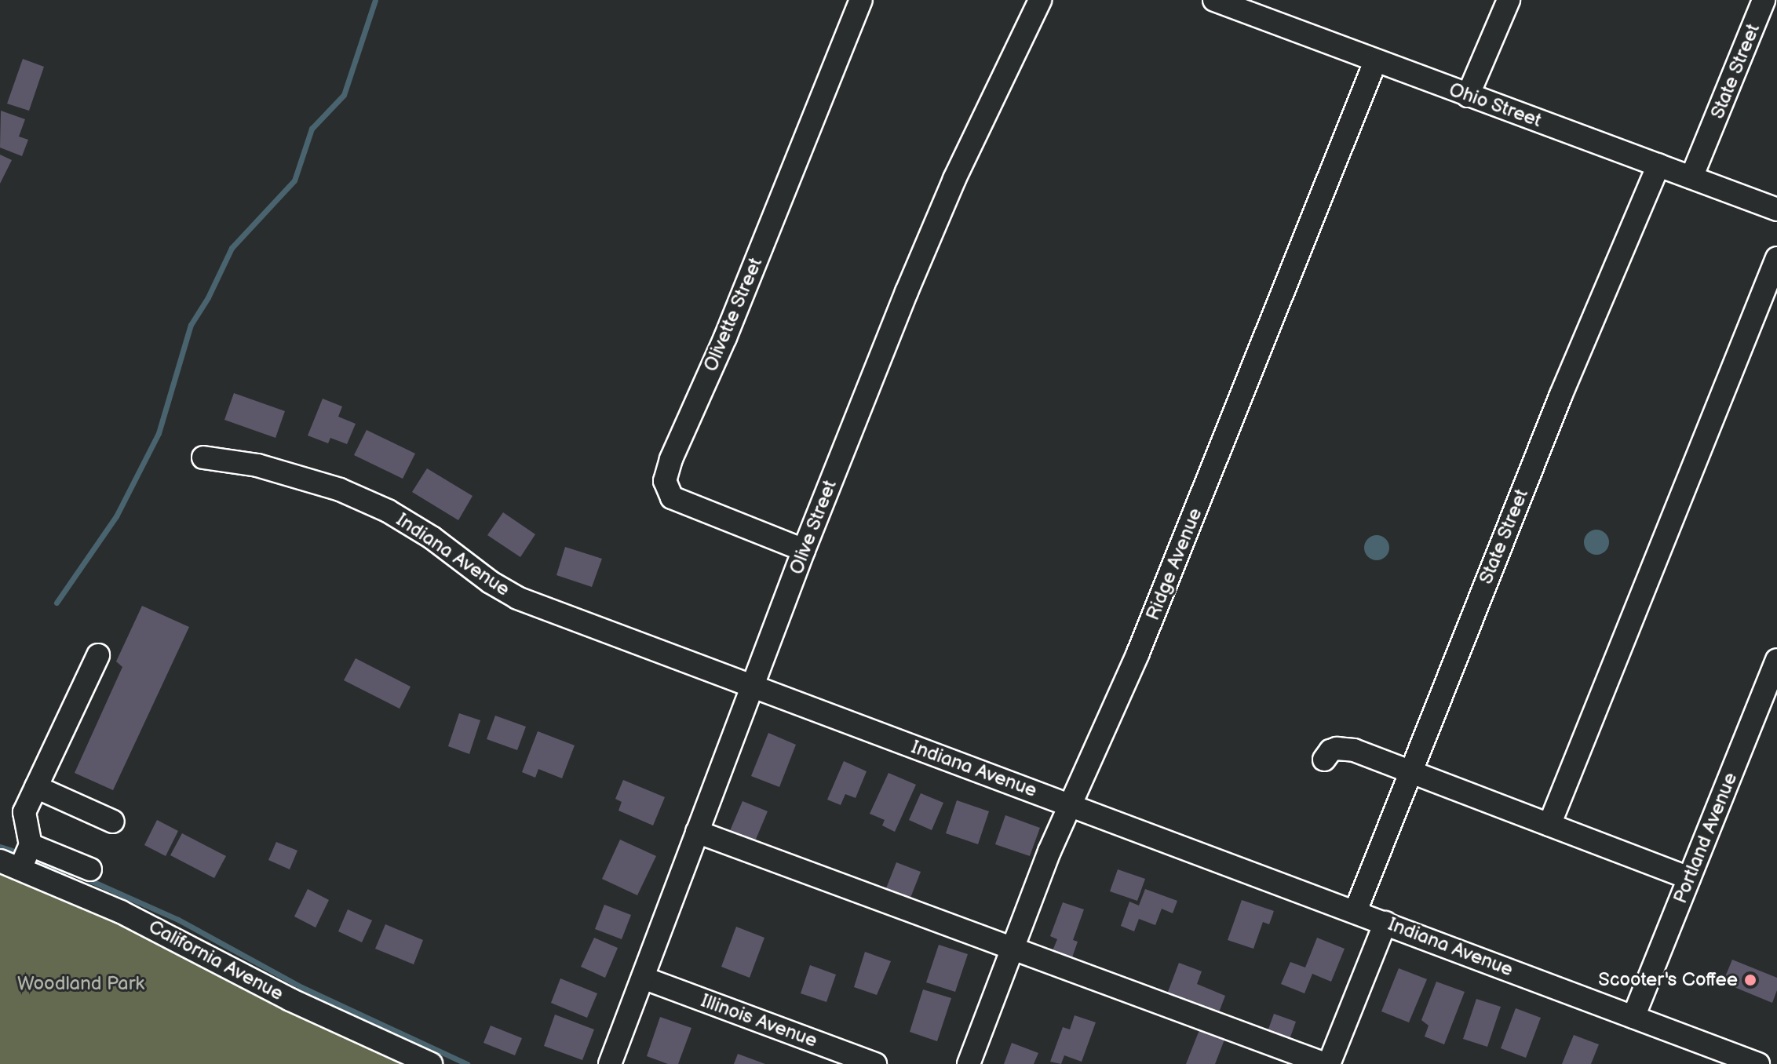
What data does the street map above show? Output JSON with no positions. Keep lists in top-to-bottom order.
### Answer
{
  "streets": {
    "street": [
      "State Street",
      "Ohio Street",
      "Olivette Street",
      "Olive Street",
      "Indiana Avenue",
      "Ridge Avenue",
      "Portland Avenue",
      "California Avenue",
      "Illinois Avenue"
    ]
  },
  "crossings": [
    ["State Street", "Ohio Street"],
    ["State Street", "Indiana Avenue"],
    ["Ohio Street", "Ridge Avenue"],
    ["Olivette Street", "Olive Street"],
    ["Olive Street", "Indiana Avenue"],
    ["Olive Street", "Illinois Avenue"],
    ["Indiana Avenue", "Ridge Avenue"],
    ["Indiana Avenue", "Portland Avenue"]
  ],
  "parks": ["Woodland Park"],
  "places": ["Scooter's Coffee"]
}
